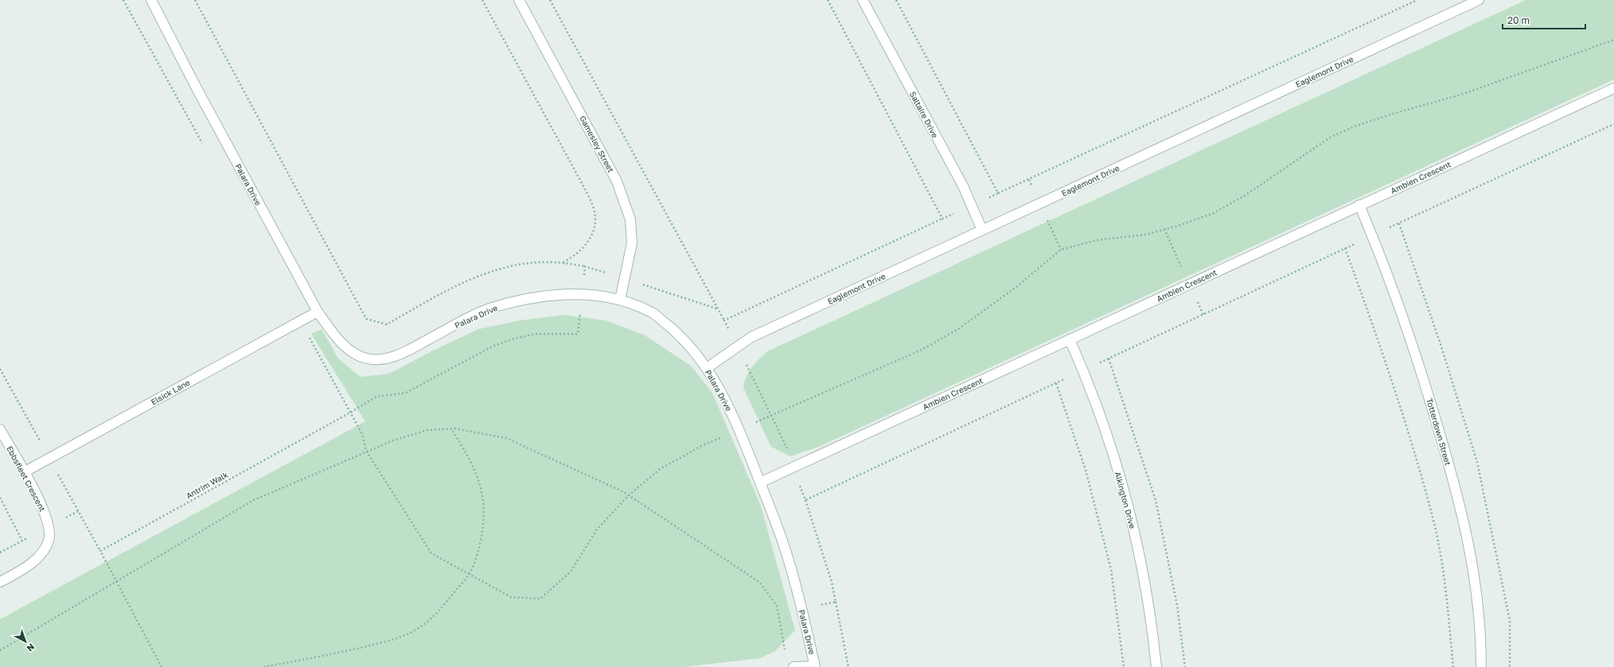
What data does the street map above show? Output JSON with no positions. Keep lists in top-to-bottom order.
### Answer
{
  "streets": {
    "street": [
      "Eaglemont Drive",
      "Saltaire Drive",
      "Gamesley Street",
      "Ambien Crescent",
      "Palara Drive",
      "Elsick Lane",
      "Totterdown Street",
      "Ebbsfleet Crescent",
      "Alkington Drive"
    ],
    "path": ["Antrim Walk"]
  },
  "crossings": [
    ["Eaglemont Drive", "Saltaire Drive"],
    ["Eaglemont Drive", "Palara Drive"],
    ["Gamesley Street", "Palara Drive"],
    ["Ambien Crescent", "Palara Drive"],
    ["Ambien Crescent", "Totterdown Street"],
    ["Ambien Crescent", "Alkington Drive"],
    ["Palara Drive", "Elsick Lane"],
    ["Elsick Lane", "Ebbsfleet Crescent"]
  ],
  "scale_bar": "20 m",
  "north": "bottom right"
}
